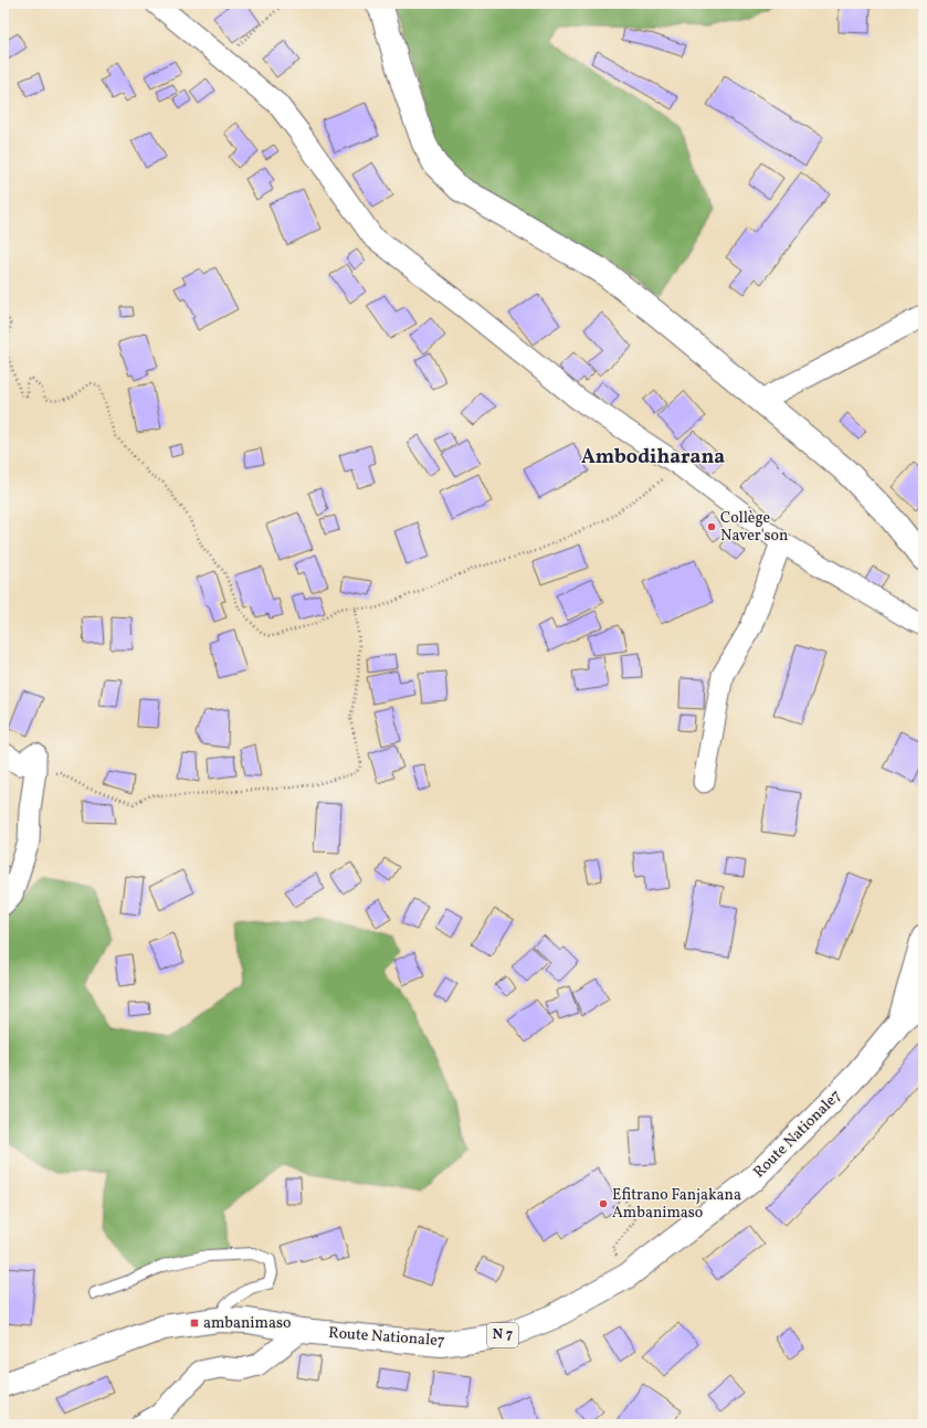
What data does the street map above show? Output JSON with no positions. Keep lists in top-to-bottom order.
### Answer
{
  "streets": {
    "main road": ["Route Nationale7", "N 7"]
  },
  "districts": ["Ambodiharana"],
  "places": {
    "other": ["Collège Naver'son", "Efitrano Fanjakana Ambanimaso"],
    "transit": ["ambanimaso"]
  }
}
